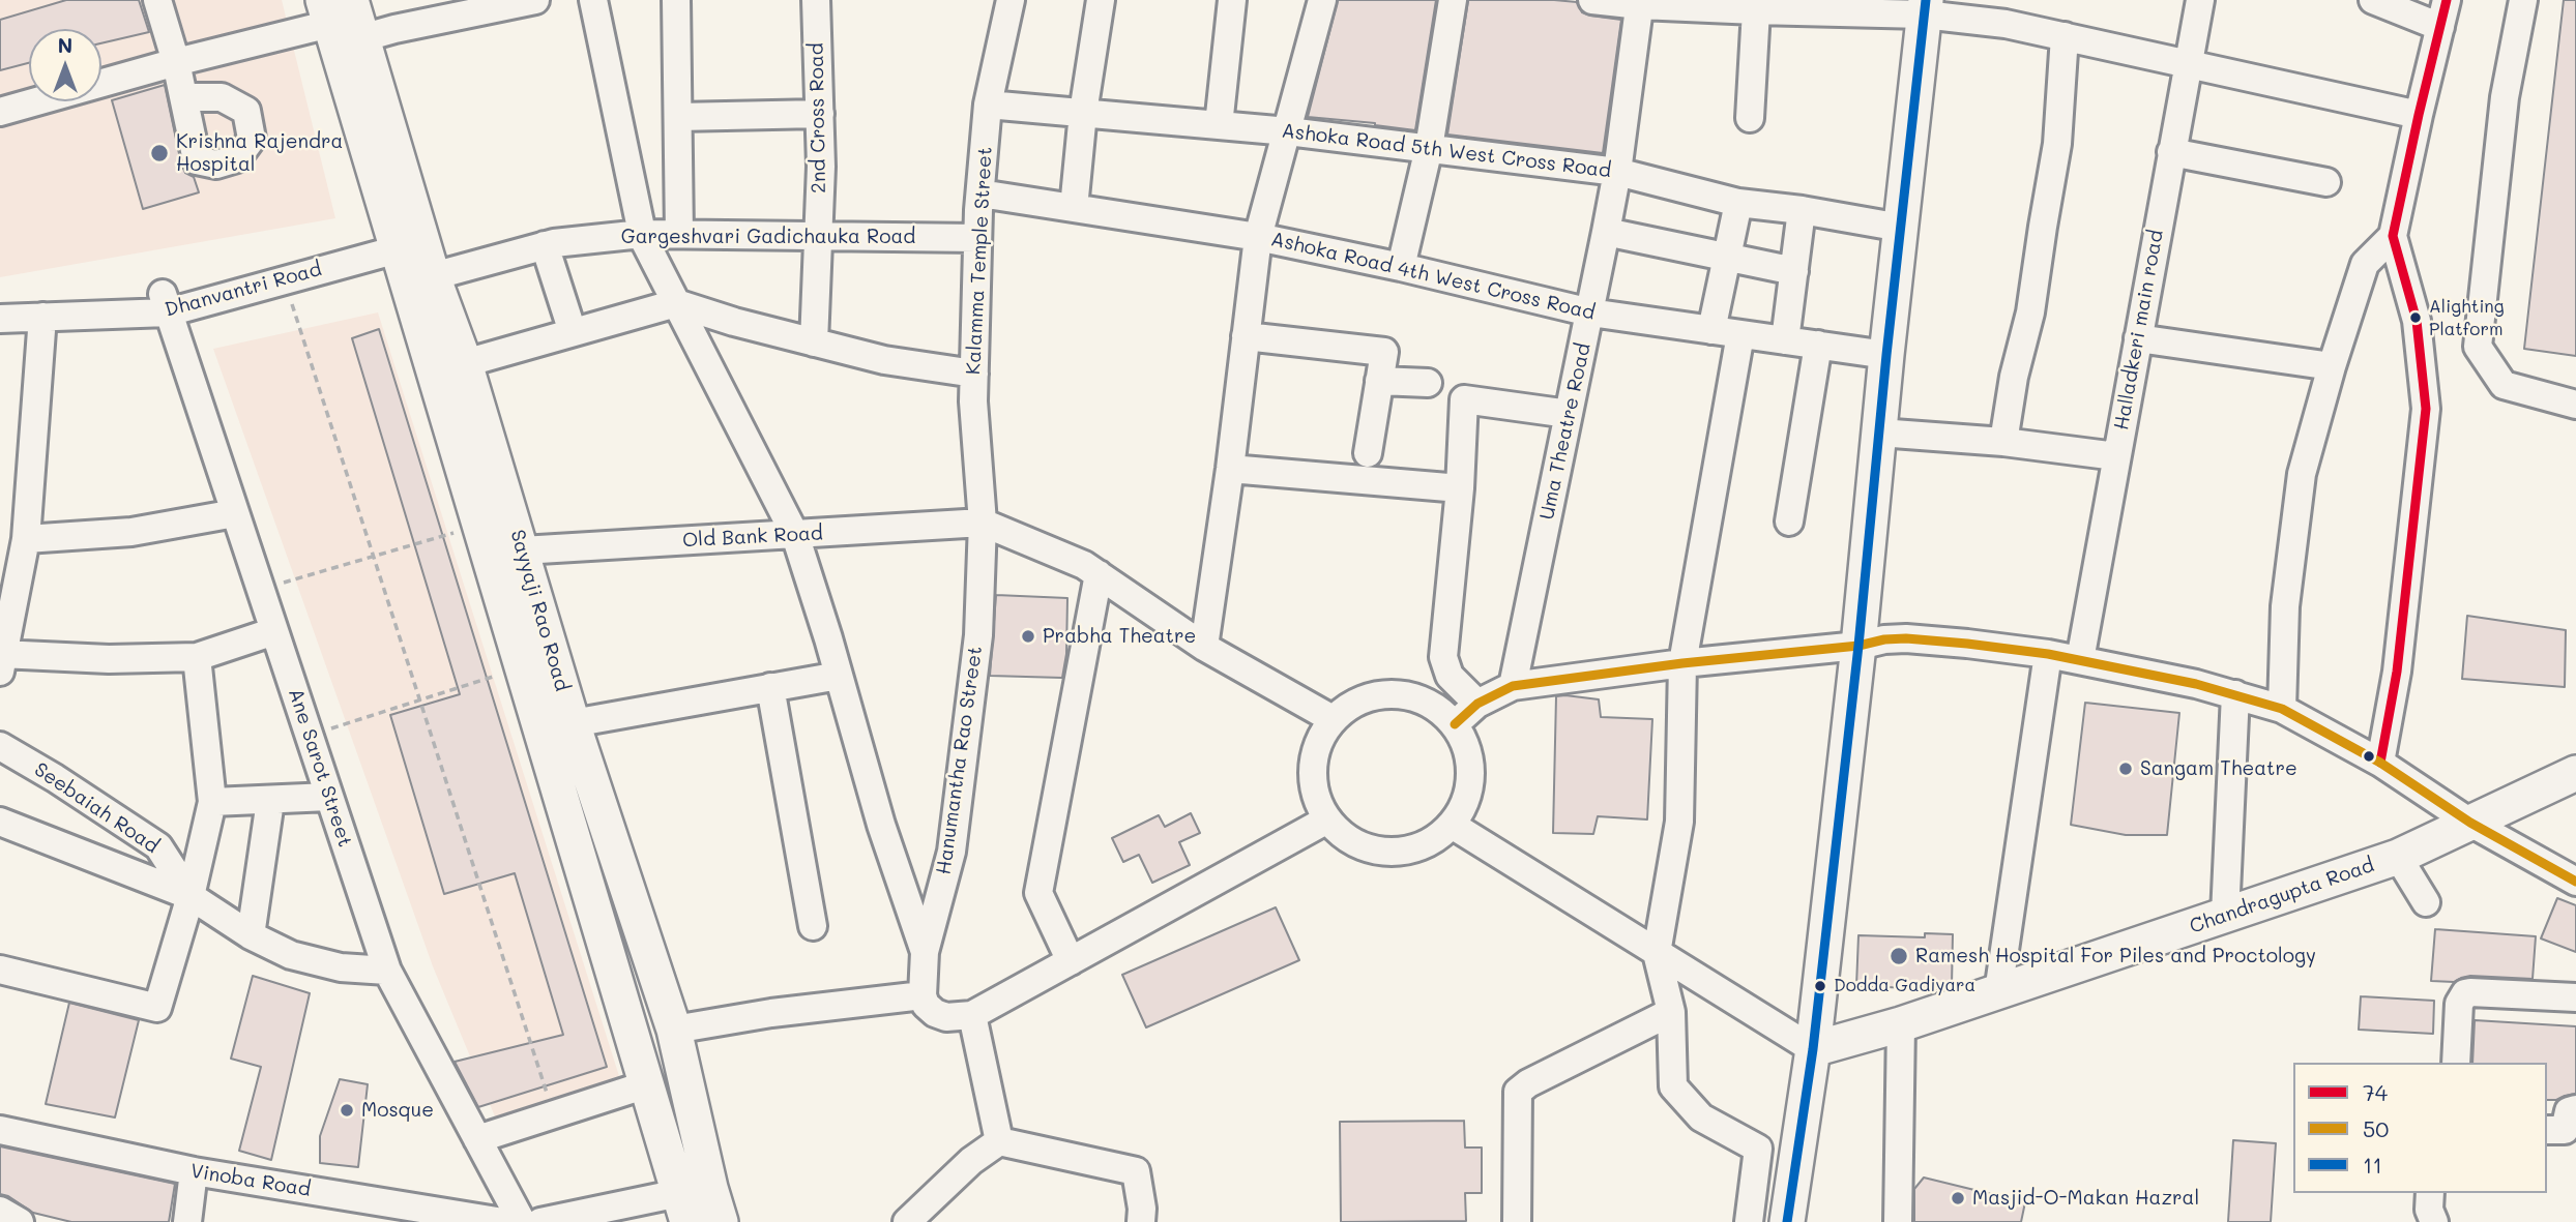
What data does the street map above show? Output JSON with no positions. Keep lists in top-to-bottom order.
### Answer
{
  "streets": {
    "main road": ["Sayyaji Rao Road", "Chandragupta Road"],
    "street": [
      "2nd Cross Road",
      "Ashoka Road 5th West Cross Road",
      "Gargeshvari Gadichauka Road",
      "Kalamma Temple Street",
      "Ashoka Road 4th West Cross Road",
      "Dhanvantri Road",
      "Halladkeri main road",
      "Uma Theatre Road",
      "Old Bank Road",
      "Hanumantha Rao Street",
      "Ane Sarot Street",
      "Seebaiah Road",
      "Vinoba Road"
    ]
  },
  "crossings": [
    ["2nd Cross Road", "Gargeshvari Gadichauka Road"],
    ["Ashoka Road 5th West Cross Road", "Kalamma Temple Street"],
    ["Ashoka Road 5th West Cross Road", "Uma Theatre Road"],
    ["Gargeshvari Gadichauka Road", "Kalamma Temple Street"],
    ["Gargeshvari Gadichauka Road", "Sayyaji Rao Road"],
    ["Kalamma Temple Street", "Ashoka Road 4th West Cross Road"],
    ["Kalamma Temple Street", "Old Bank Road"],
    ["Kalamma Temple Street", "Hanumantha Rao Street"],
    ["Ashoka Road 4th West Cross Road", "Uma Theatre Road"],
    ["Dhanvantri Road", "Sayyaji Rao Road"],
    ["Dhanvantri Road", "Ane Sarot Street"],
    ["Old Bank Road", "Sayyaji Rao Road"],
    ["Old Bank Road", "Hanumantha Rao Street"],
    ["Ane Sarot Street", "Seebaiah Road"]
  ],
  "places": [
    "Krishna Rajendra Hospital",
    "Alighting Platform",
    "Prabha Theatre",
    "Sangam Theatre",
    "Ramesh Hospital For Piles and Proctology",
    "Dodda Gadiyara",
    "Mosque",
    "Masjid-O-Makan Hazral"
  ],
  "lines": ["transit line 74", "transit line 11", "transit line 50"],
  "legend": ["74", "50", "11"],
  "north": "top"
}
